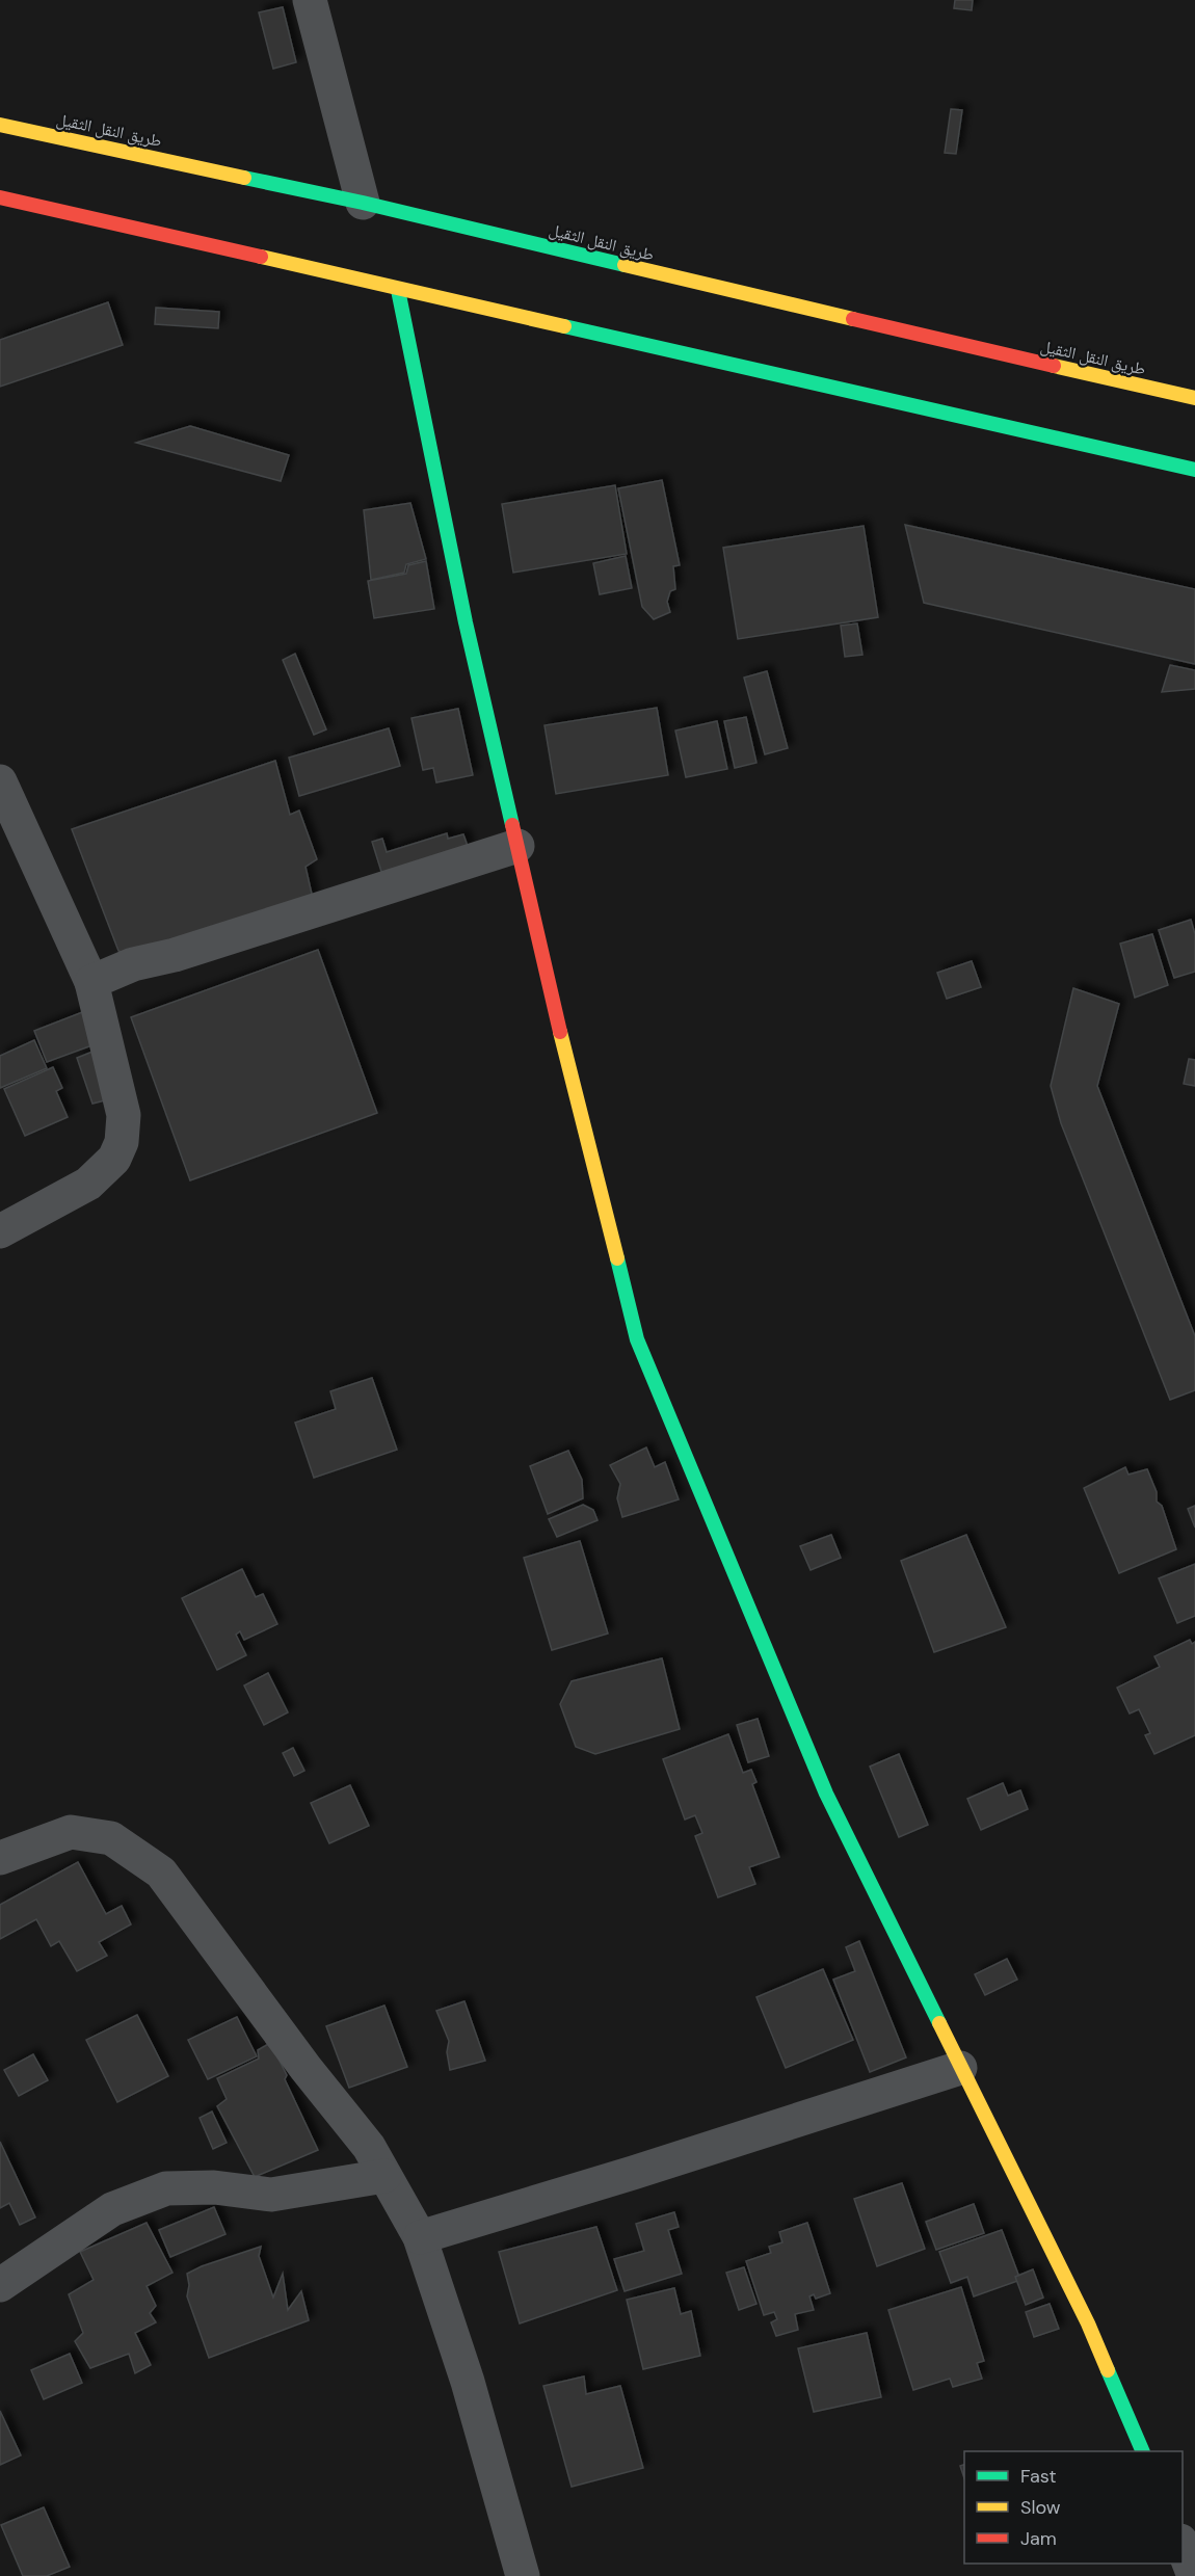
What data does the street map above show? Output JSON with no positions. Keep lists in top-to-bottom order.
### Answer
{
  "streets": {
    "main road": ["طريق النقل الثقيل"]
  },
  "legend": ["Fast", "Slow", "Jam"]
}
